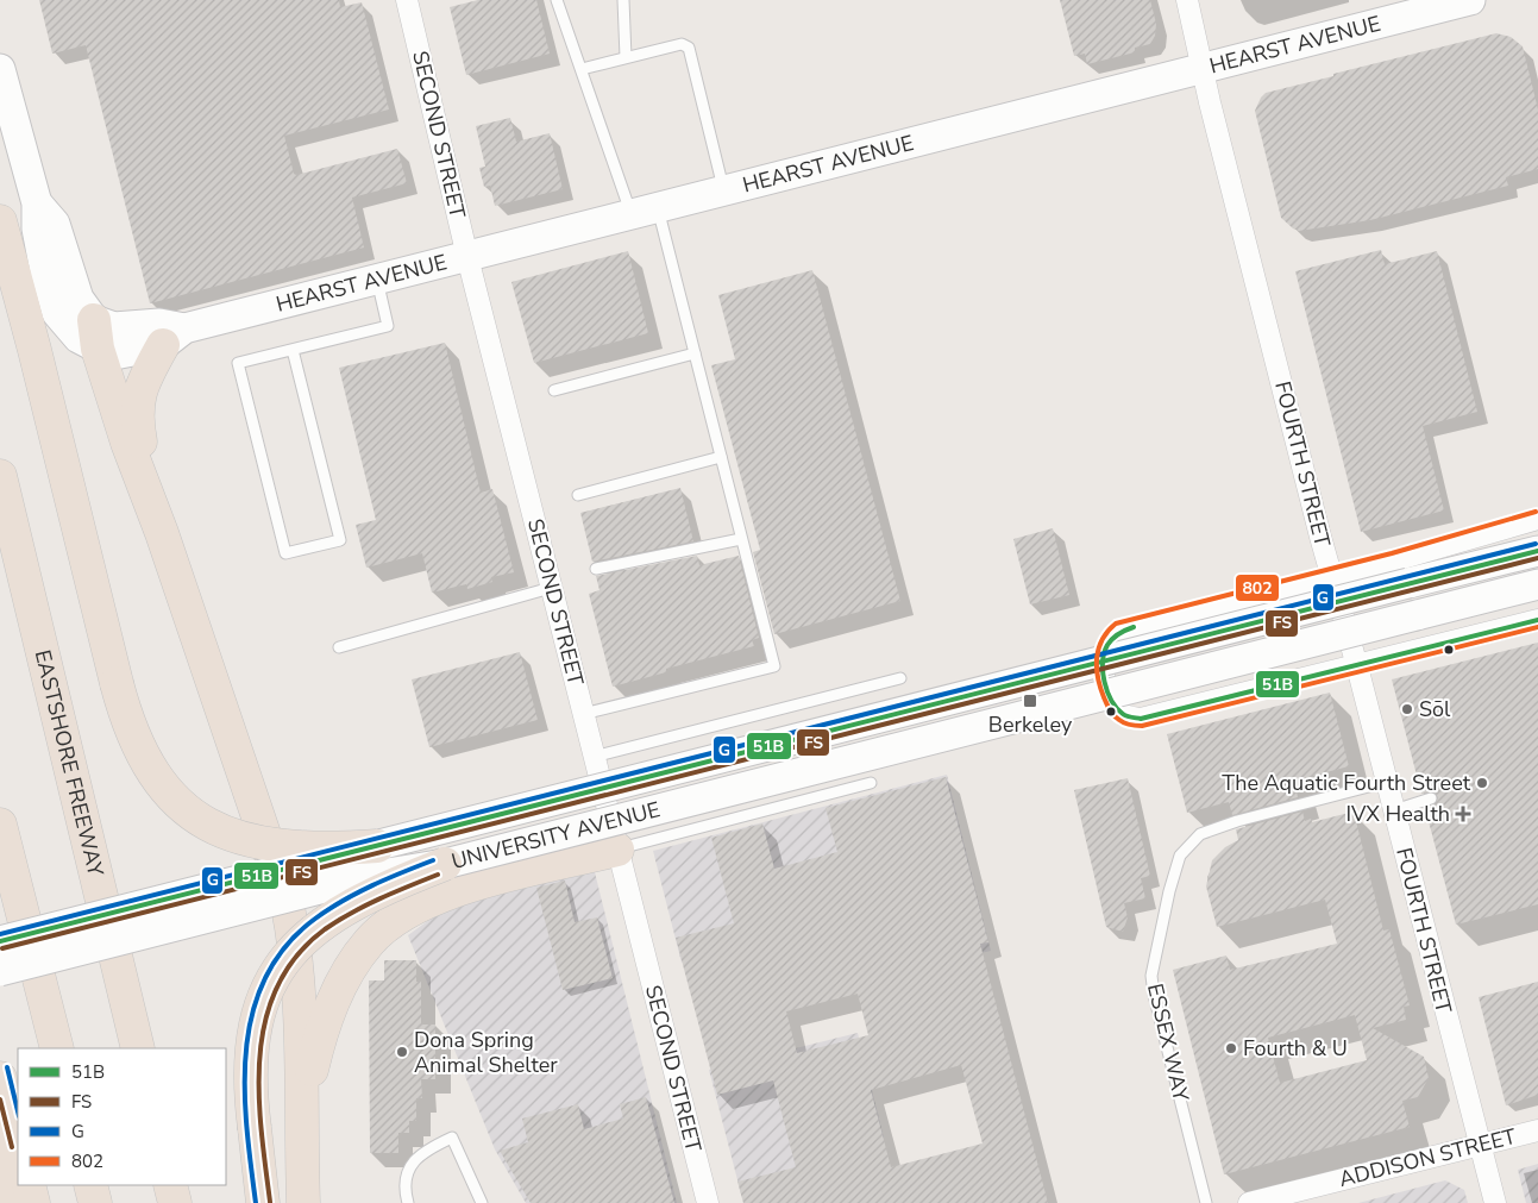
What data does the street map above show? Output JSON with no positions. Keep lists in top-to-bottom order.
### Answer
{
  "streets": {
    "highway": ["EASTSHORE FREEWAY"],
    "main road": ["HEARST AVENUE", "UNIVERSITY AVENUE"],
    "street": ["SECOND STREET", "FOURTH STREET", "ADDISON STREET"],
    "lane": ["ESSEX WAY"]
  },
  "crossings": [
    ["HEARST AVENUE", "SECOND STREET"],
    ["HEARST AVENUE", "FOURTH STREET"],
    ["FOURTH STREET", "ESSEX WAY"],
    ["FOURTH STREET", "ADDISON STREET"]
  ],
  "places": {
    "transit": ["Berkeley"],
    "other": [
      "Sōl",
      "The Aquatic Fourth Street",
      "Fourth & U",
      "Dona Spring Animal Shelter"
    ],
    "health": ["IVX Health"]
  },
  "lines": [
    "transit line 802",
    "transit line G",
    "transit line 51B",
    "transit line FS"
  ],
  "legend": [
    "51B",
    "FS",
    "G",
    "802"
  ]
}
